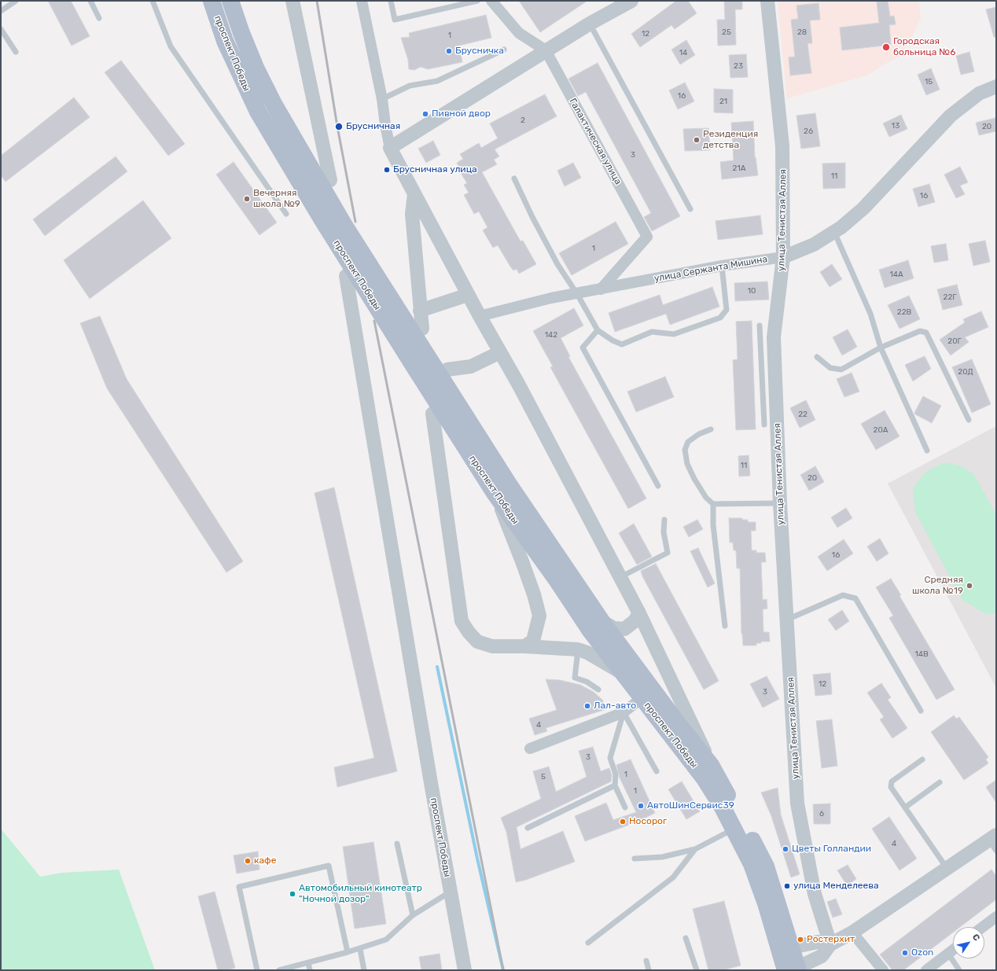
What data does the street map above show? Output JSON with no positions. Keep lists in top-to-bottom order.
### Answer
{
  "streets": {
    "main road": ["проспект Победы"],
    "street": ["Галактическая улица", "улица Тенистая Аллея", "улица Сержанта Мишина"]
  },
  "crossings": [
    ["Галактическая улица", "улица Сержанта Мишина"],
    ["улица Тенистая Аллея", "улица Сержанта Мишина"]
  ],
  "places": [
    "Городская больница №6",
    "Брусничка",
    "Пивной двор",
    "Брусничная",
    "Резиденция детства",
    "Брусничная улица",
    "Вечерняя школа №9",
    "Средняя школа №19",
    "Лал-авто",
    "АвтоШинСервис39",
    "Носорог",
    "Цветы Голландии",
    "кафе",
    "улица Менделеева",
    "Автомобильный кинотеатр \"Ночной дозор\"",
    "Ростерхит",
    "Ozon"
  ],
  "house_numbers": [
    "25",
    "28",
    "12",
    "1",
    "14",
    "23",
    "15",
    "16",
    "21",
    "2",
    "13",
    "20",
    "26",
    "3",
    "21А",
    "11",
    "16",
    "1",
    "14А",
    "10",
    "22Г",
    "22В",
    "142",
    "20Г",
    "20Д",
    "22",
    "20А",
    "11",
    "20",
    "16",
    "14В",
    "12",
    "3",
    "4",
    "3",
    "1",
    "5",
    "1",
    "6",
    "4"
  ],
  "north": "top right"
}
